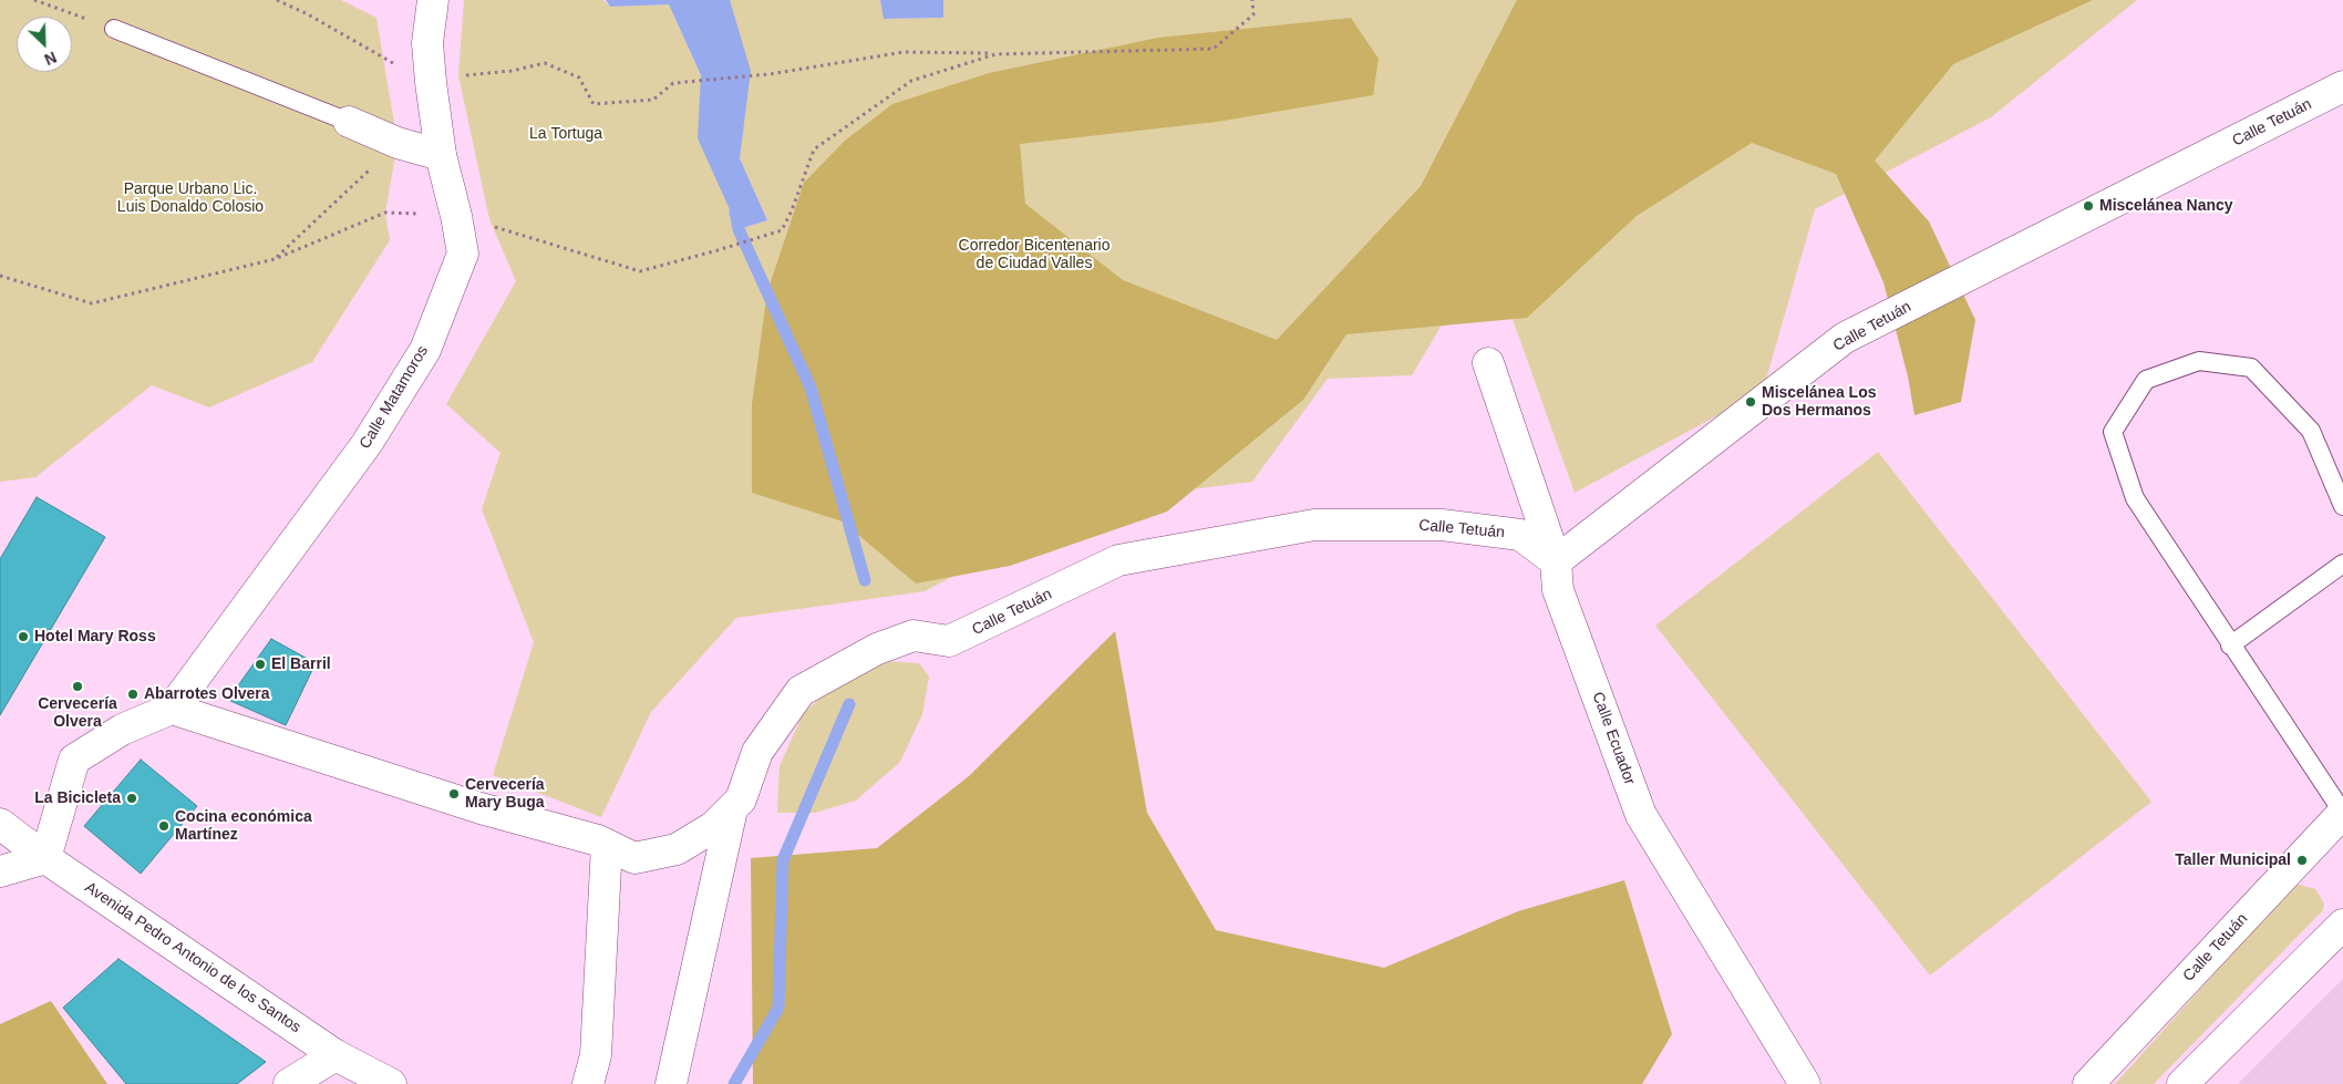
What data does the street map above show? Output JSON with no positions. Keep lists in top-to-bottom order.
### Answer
{
  "streets": {
    "street": [
      "Calle Tetuán",
      "Calle Matamoros",
      "Calle Ecuador",
      "Avenida Pedro Antonio de los Santos"
    ]
  },
  "crossings": [
    ["Calle Tetuán", "Calle Ecuador"]
  ],
  "parks": ["La Tortuga", "Parque Urbano Lic. Luis Donaldo Colosio", "Corredor Bicentenario de Ciudad Valles"],
  "places": [
    "Miscelánea Nancy",
    "Miscelánea Los Dos Hermanos",
    "Hotel Mary Ross",
    "El Barril",
    "Cervecería Olvera",
    "Abarrotes Olvera",
    "Cervecería Mary Buga",
    "La Bicicleta",
    "Cocina económica Martínez",
    "Taller Municipal"
  ],
  "north": "bottom right"
}
